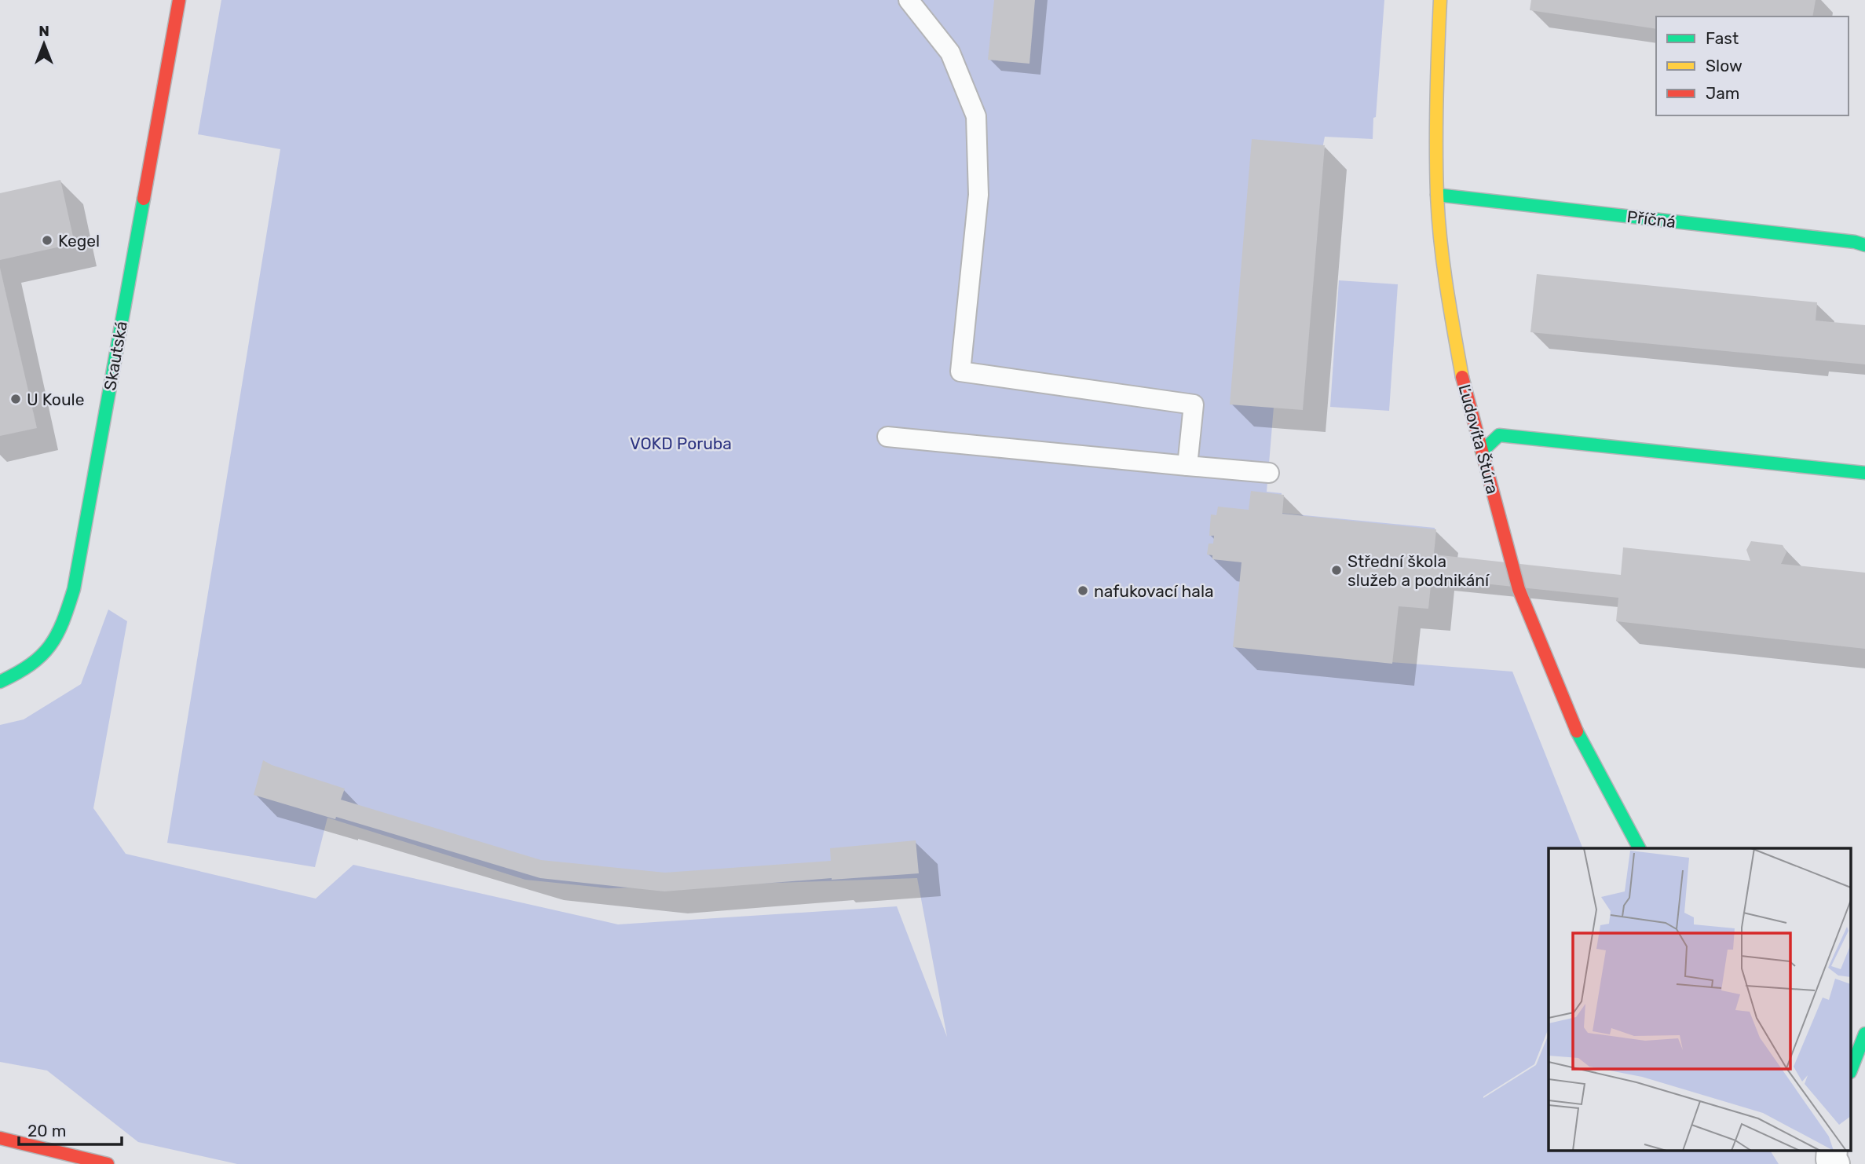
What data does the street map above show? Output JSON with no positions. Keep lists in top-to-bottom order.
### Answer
{
  "streets": {
    "street": ["Příčná", "Skautská", "Ľudovíta Štúra"]
  },
  "crossings": [
    ["Příčná", "Ľudovíta Štúra"]
  ],
  "parks": ["VOKD Poruba"],
  "places": [
    "Kegel",
    "U Koule",
    "Střední škola služeb a podnikání",
    "nafukovací hala"
  ],
  "legend": ["Fast", "Slow", "Jam"],
  "scale_bar": "20 m",
  "north": "top"
}
